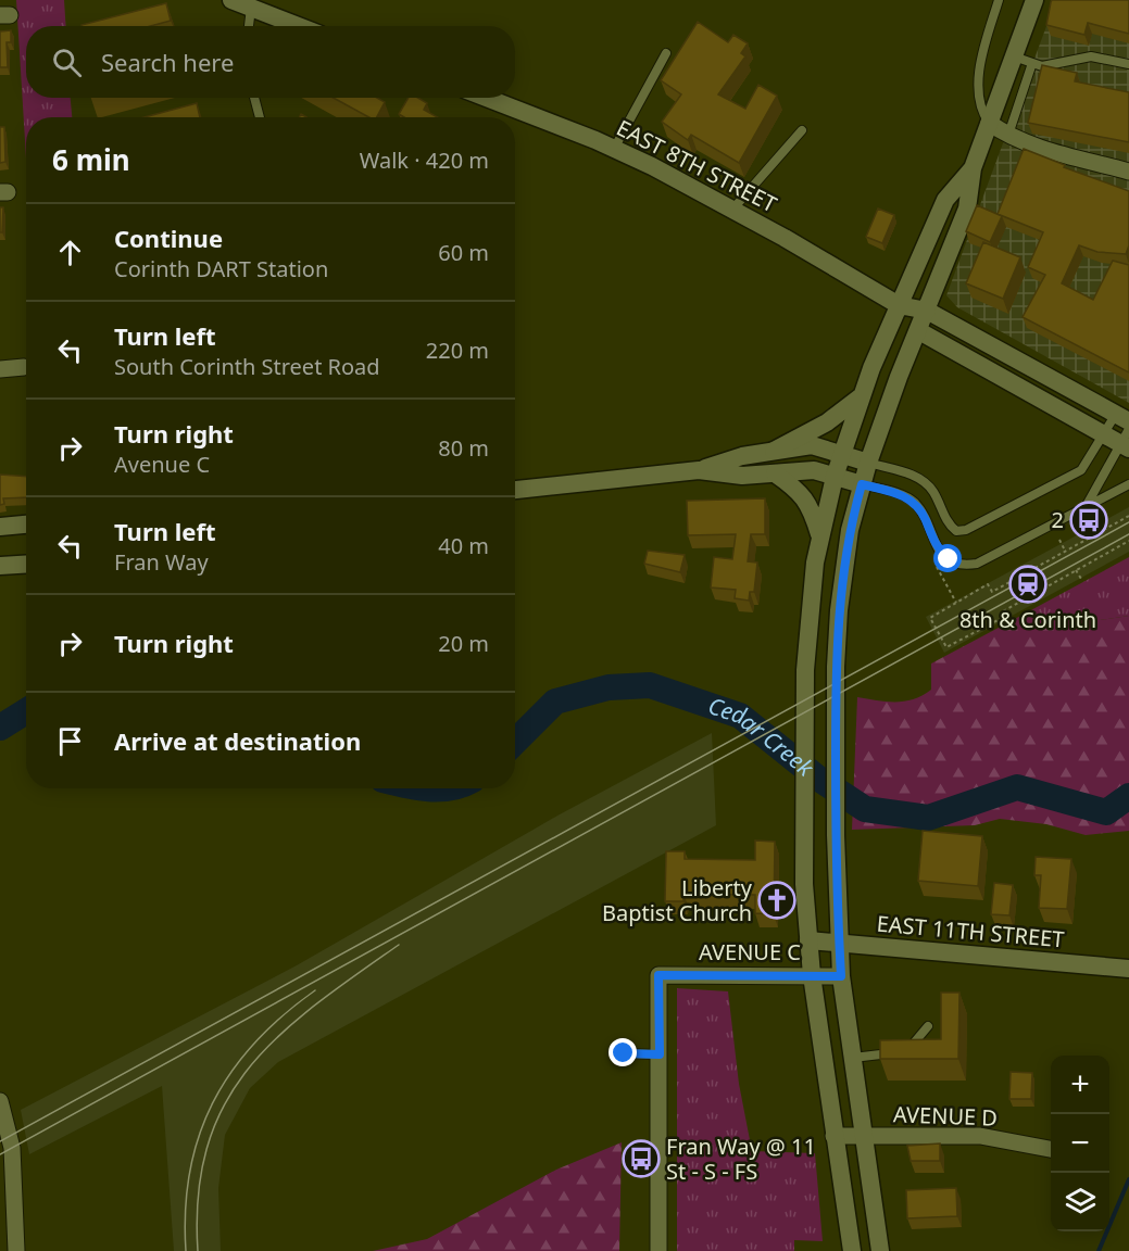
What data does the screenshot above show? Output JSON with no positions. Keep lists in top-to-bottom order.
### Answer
{
  "streets": {
    "main road": ["EAST 8TH STREET", "EAST 11TH STREET"],
    "street": ["AVENUE C", "AVENUE D"]
  },
  "water": ["Cedar Creek"],
  "places": {
    "bus stop": ["2", "Fran Way @ 11 St - S - FS"],
    "station": ["8th & Corinth"],
    "church": ["Liberty Baptist Church"]
  },
  "page": {
    "search": "Search here",
    "heading": ["6 min", "Walk · 420 m"],
    "list": [
      ["Continue", "Corinth DART Station", "60 m"],
      ["Turn left", "South Corinth Street Road", "220 m"],
      ["Turn right", "Avenue C", "80 m"],
      ["Turn left", "Fran Way", "40 m"],
      ["Turn right", "20 m"],
      "Arrive at destination"
    ],
    "map_buttons": ["+", "−"]
  }
}
